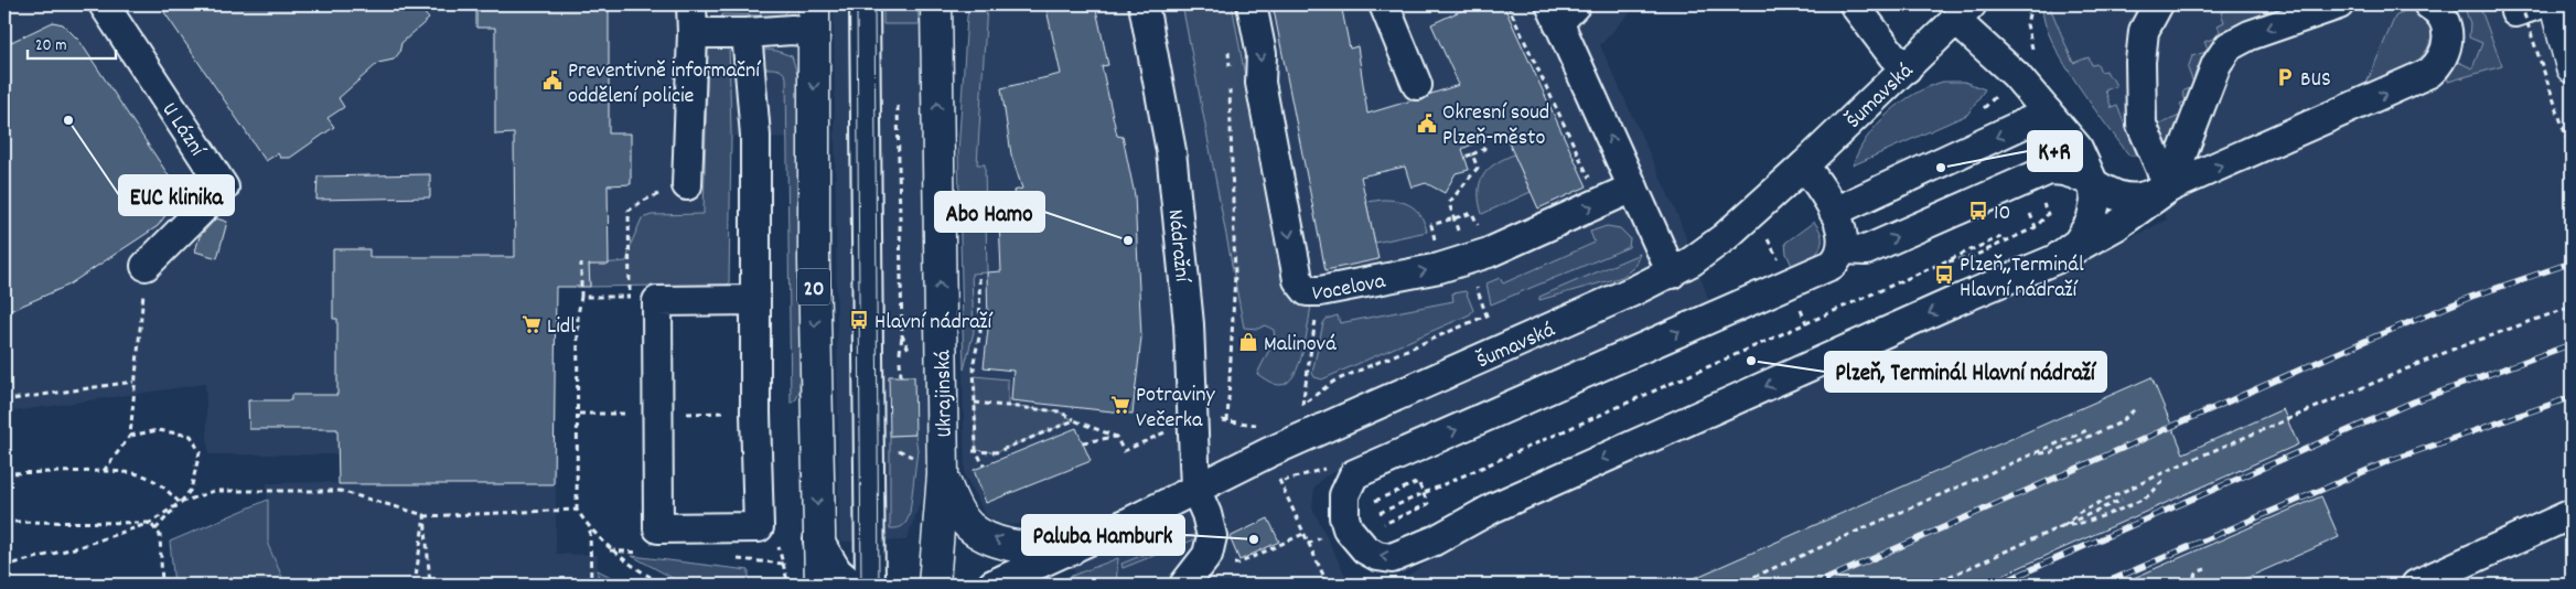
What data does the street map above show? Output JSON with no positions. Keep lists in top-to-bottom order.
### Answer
{
  "streets": {
    "main road": ["20", "Ukrajinská"],
    "street": [
      "Šumavská",
      "U Lázní",
      "Nádražní",
      "Vocelova"
    ]
  },
  "crossings": [
    ["Šumavská", "Nádražní"]
  ],
  "places": {
    "parking": ["BUS"],
    "public building": ["Preventivně informační oddělení policie", "Okresní soud Plzeň-město"],
    "other": [
      "EUC klinika",
      "K+R",
      "Abo Hamo",
      "Plzeň, Terminál Hlavní nádraží",
      "Paluba Hamburk"
    ],
    "bus stop": ["10", "Plzeň,,Terminál Hlavní nádraží", "Hlavní nádraží"],
    "supermarket": ["Lidl", "Potraviny Večerka"],
    "shop": ["Malinová"]
  },
  "scale_bar": "20 m"
}
